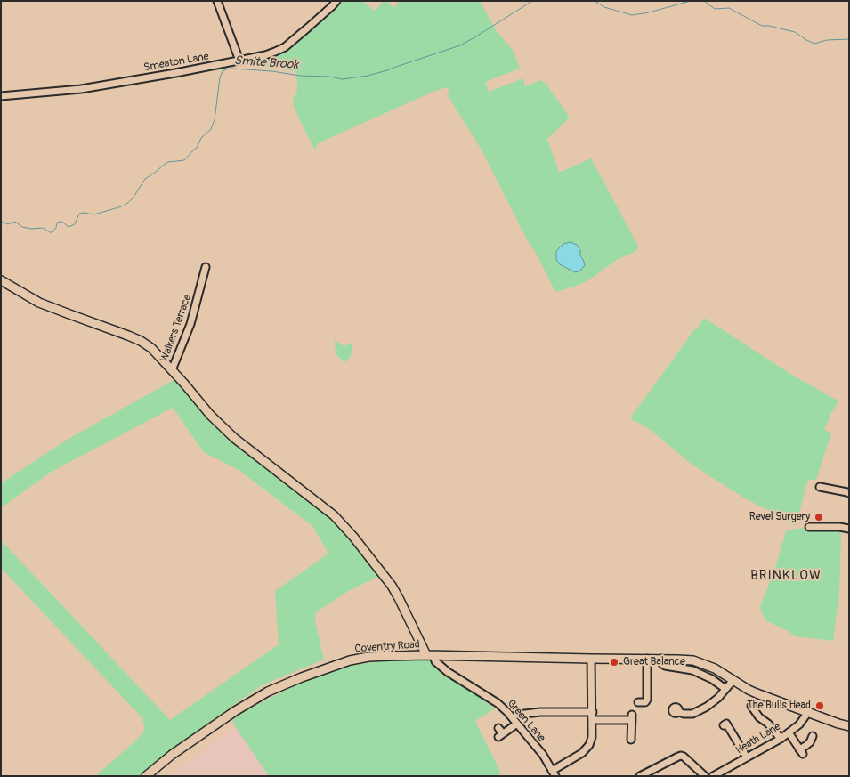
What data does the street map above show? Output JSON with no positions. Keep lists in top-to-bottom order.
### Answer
{
  "streets": {
    "main road": ["Coventry Road"],
    "street": [
      "Smeaton Lane",
      "Walkers Terrace",
      "Green Lane",
      "Heath Lane"
    ]
  },
  "crossings": [
    ["Coventry Road", "Green Lane"],
    ["Coventry Road", "Heath Lane"]
  ],
  "districts": ["BRINKLOW"],
  "water": ["Smite Brook"],
  "places": ["Revel Surgery", "Great Balance", "The Bulls Head"]
}
